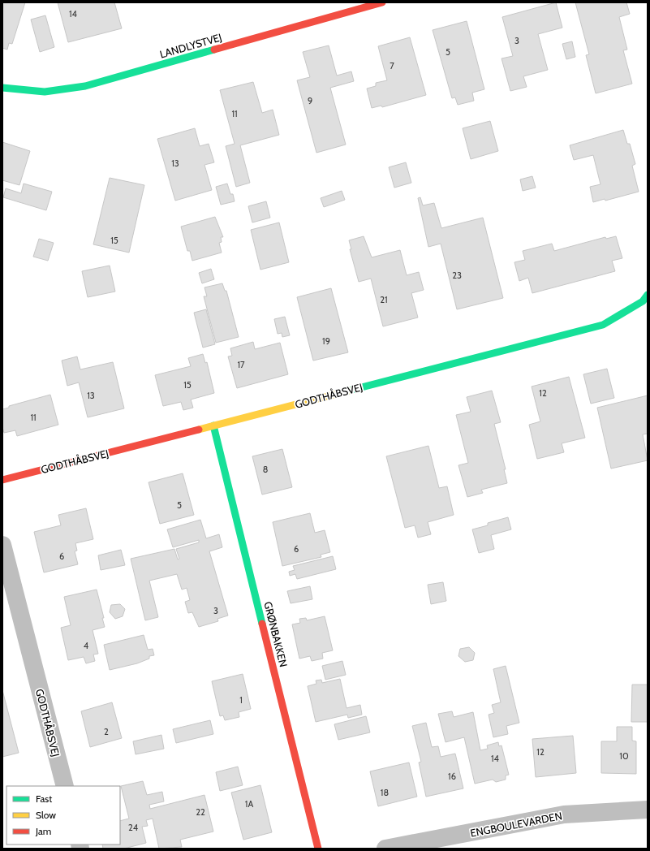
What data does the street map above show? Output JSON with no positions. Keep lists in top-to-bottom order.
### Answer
{
  "streets": {
    "street": [
      "LANDLYSTVEJ",
      "GODTHÅBSVEJ",
      "GRØNBAKKEN",
      "ENGBOULEVARDEN"
    ]
  },
  "crossings": [
    ["GODTHÅBSVEJ", "GRØNBAKKEN"]
  ],
  "house_numbers": [
    "14",
    "3",
    "5",
    "7",
    "9",
    "11",
    "13",
    "15",
    "23",
    "21",
    "19",
    "17",
    "15",
    "12",
    "13",
    "11",
    "8",
    "5",
    "6",
    "6",
    "3",
    "4",
    "1",
    "2",
    "12",
    "10",
    "14",
    "16",
    "18",
    "1A",
    "22",
    "24"
  ],
  "legend": ["Fast", "Slow", "Jam"]
}
